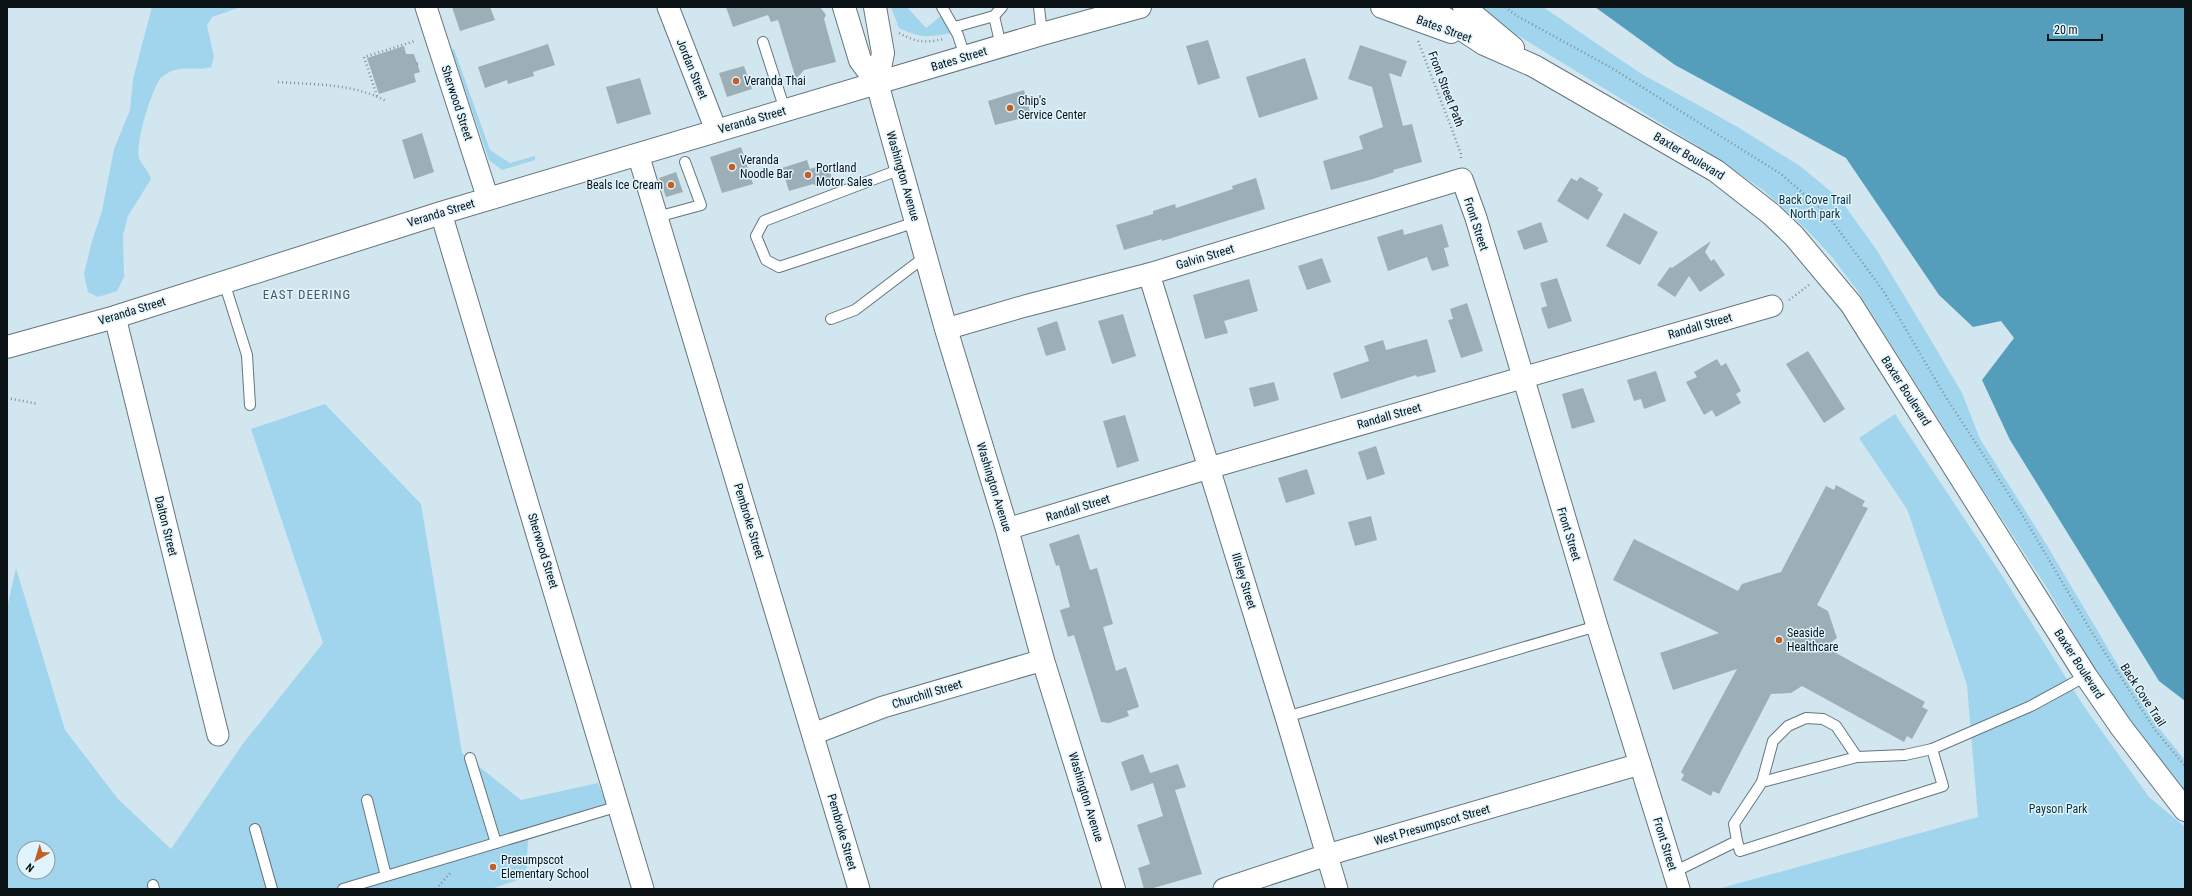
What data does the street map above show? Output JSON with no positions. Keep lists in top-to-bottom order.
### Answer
{
  "streets": {
    "main road": [
      "Bates Street",
      "Veranda Street",
      "Baxter Boulevard",
      "Washington Avenue"
    ],
    "street": [
      "Jordan Street",
      "Sherwood Street",
      "Front Street",
      "Galvin Street",
      "Randall Street",
      "Pembroke Street",
      "Dalton Street",
      "Illsley Street",
      "Churchill Street",
      "West Presumpscot Street"
    ],
    "path": ["Front Street Path", "Back Cove Trail"]
  },
  "crossings": [
    ["Bates Street", "Veranda Street"],
    ["Bates Street", "Baxter Boulevard"],
    ["Bates Street", "Washington Avenue"],
    ["Jordan Street", "Veranda Street"],
    ["Front Street Path", "Front Street"],
    ["Front Street Path", "Galvin Street"],
    ["Sherwood Street", "Veranda Street"],
    ["Veranda Street", "Washington Avenue"],
    ["Veranda Street", "Pembroke Street"],
    ["Veranda Street", "Dalton Street"],
    ["Washington Avenue", "Galvin Street"],
    ["Washington Avenue", "Randall Street"],
    ["Washington Avenue", "Churchill Street"],
    ["Front Street", "Galvin Street"],
    ["Front Street", "Randall Street"],
    ["Front Street", "West Presumpscot Street"],
    ["Galvin Street", "Illsley Street"],
    ["Randall Street", "Illsley Street"],
    ["Pembroke Street", "Churchill Street"],
    ["Illsley Street", "West Presumpscot Street"]
  ],
  "districts": ["EAST DEERING"],
  "parks": ["Back Cove Trail North park", "Payson Park"],
  "places": [
    "Veranda Thai",
    "Chip's Service Center",
    "Veranda Noodle Bar",
    "Portland Motor Sales",
    "Beals Ice Cream",
    "Seaside Healthcare",
    "Presumpscot Elementary School"
  ],
  "scale_bar": "20 m",
  "north": "bottom left"
}
